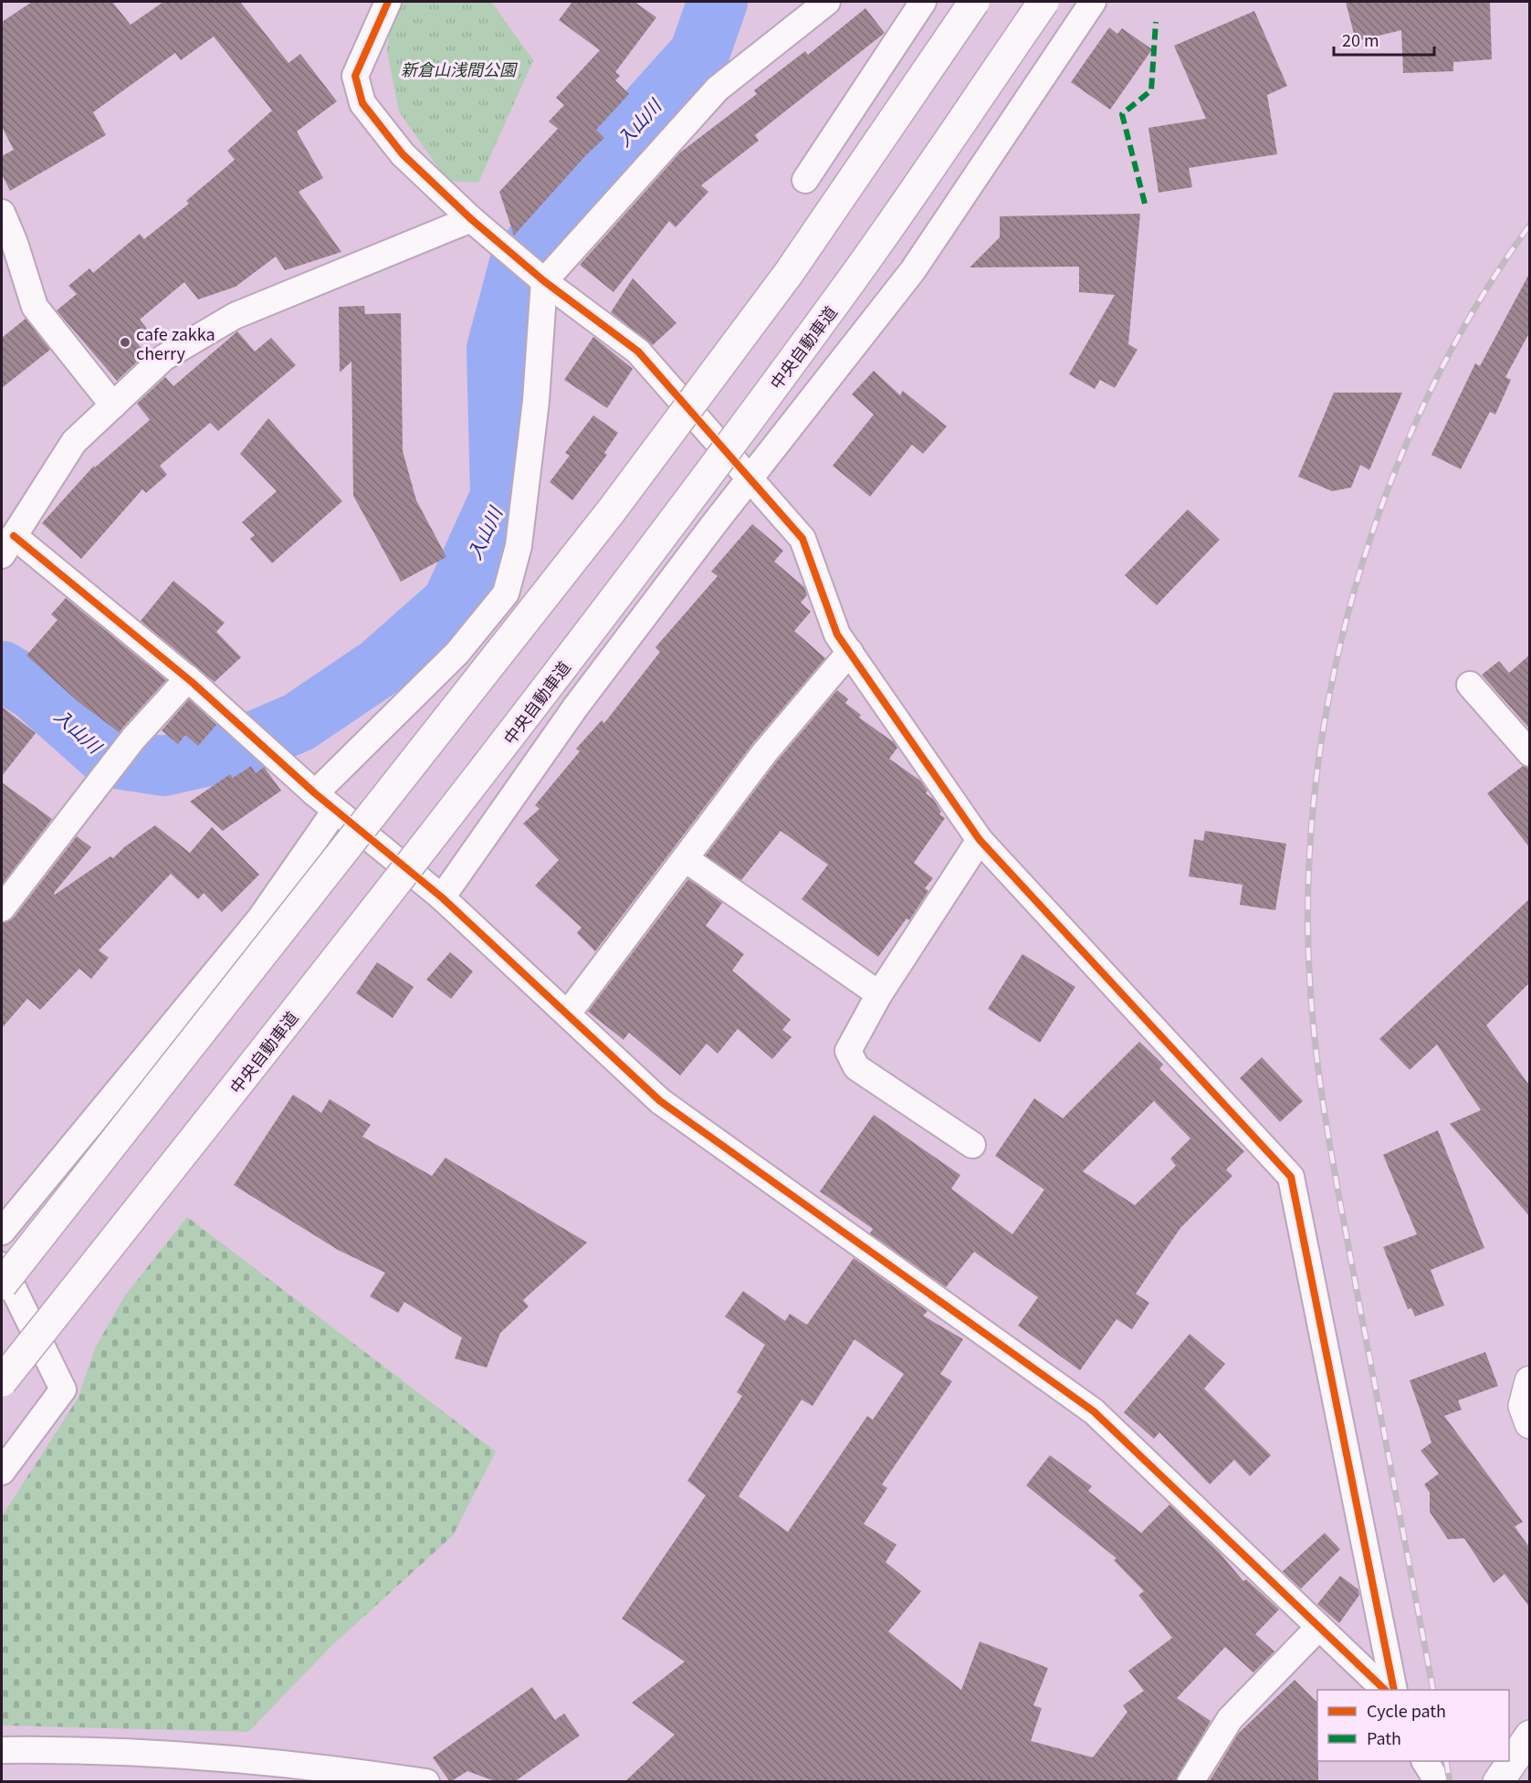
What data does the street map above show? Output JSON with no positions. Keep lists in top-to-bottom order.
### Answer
{
  "streets": {
    "main road": ["中央自動車道"]
  },
  "water": ["入山川"],
  "parks": ["新倉山浅間公園"],
  "places": ["cafe zakka cherry"],
  "legend": ["Cycle path", "Path"],
  "scale_bar": "20 m"
}
